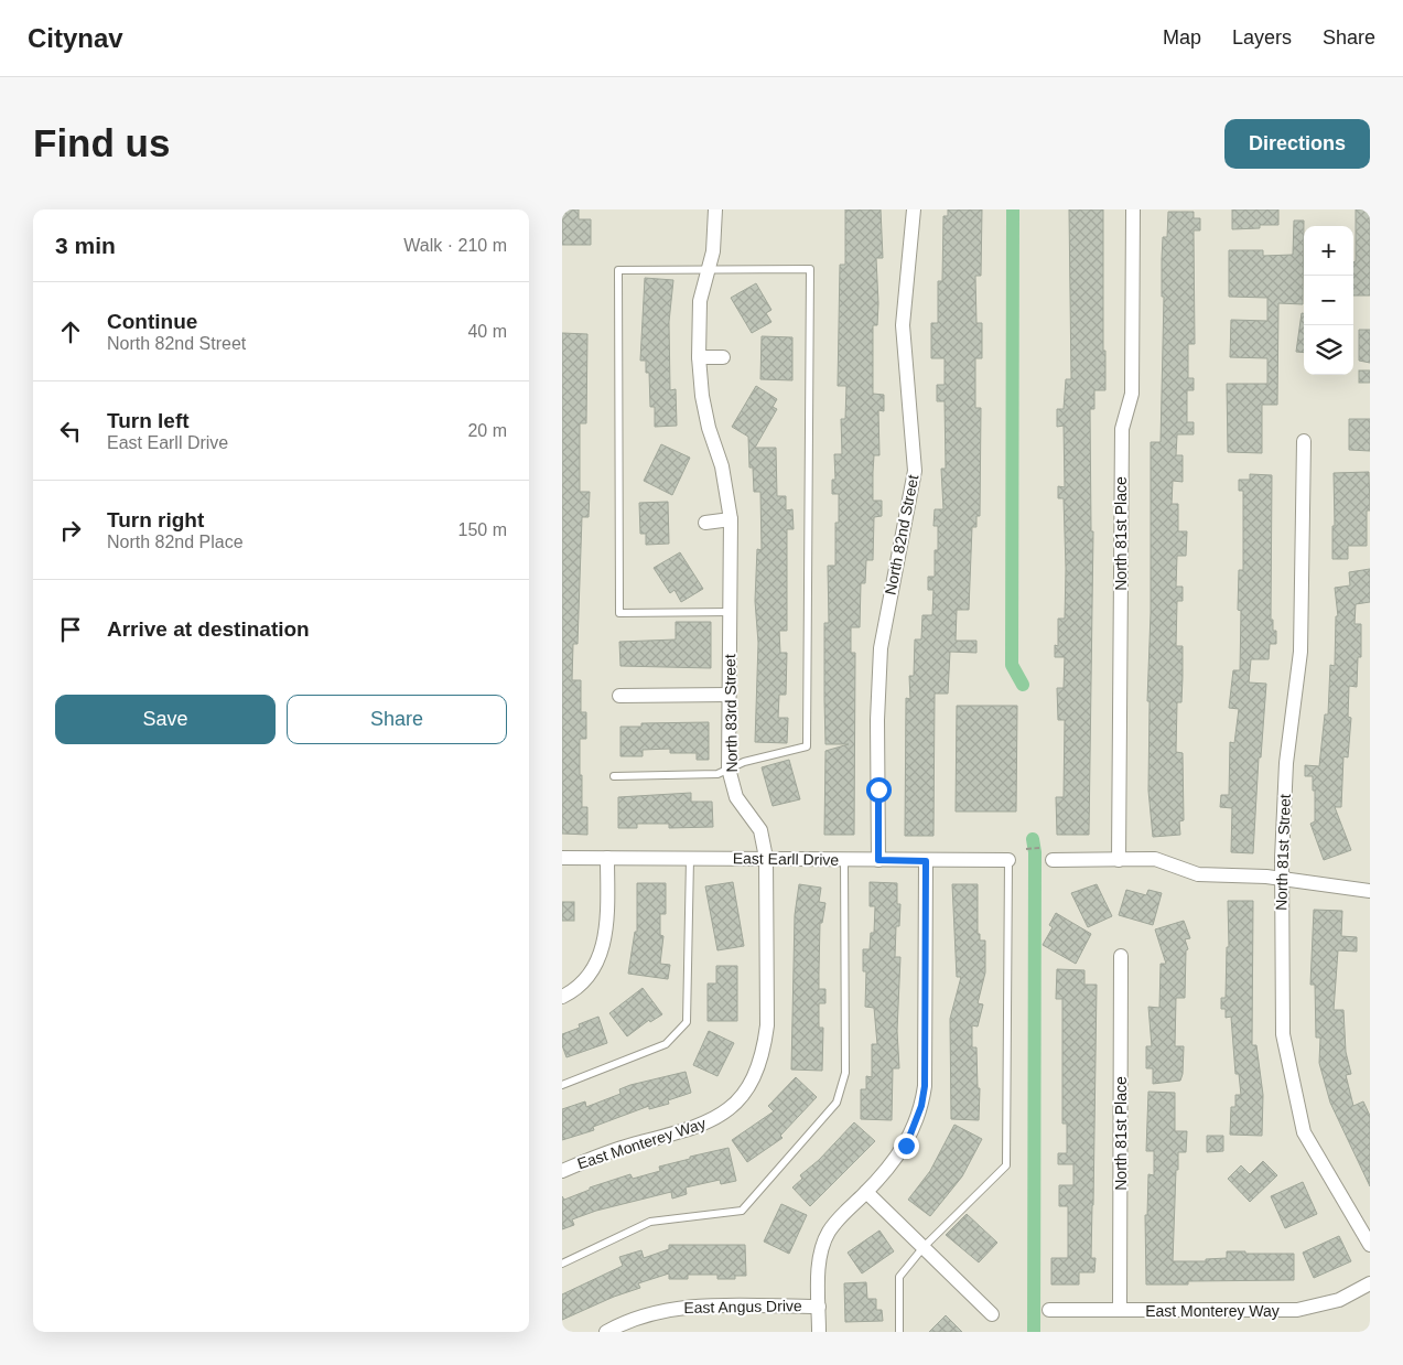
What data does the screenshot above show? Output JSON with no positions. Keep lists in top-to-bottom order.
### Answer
{
  "streets": {
    "street": [
      "North 81st Place",
      "North 82nd Street",
      "North 83rd Street",
      "North 81st Street",
      "East Earll Drive",
      "East Monterey Way",
      "East Angus Drive"
    ]
  },
  "crossings": [
    ["North 81st Place", "East Monterey Way"],
    ["North 82nd Street", "East Earll Drive"],
    ["North 83rd Street", "East Earll Drive"],
    ["North 83rd Street", "East Monterey Way"]
  ],
  "page": {
    "header": "Citynav",
    "nav": ["Map", "Layers", "Share"],
    "buttons": [
      "Directions",
      ["Save", "Share"]
    ],
    "title": "Find us",
    "heading": ["3 min", "Walk · 210 m"],
    "map_buttons": ["+", "−"],
    "list": [
      ["Continue", "North 82nd Street", "40 m"],
      ["Turn left", "East Earll Drive", "20 m"],
      ["Turn right", "North 82nd Place", "150 m"],
      "Arrive at destination"
    ]
  }
}
